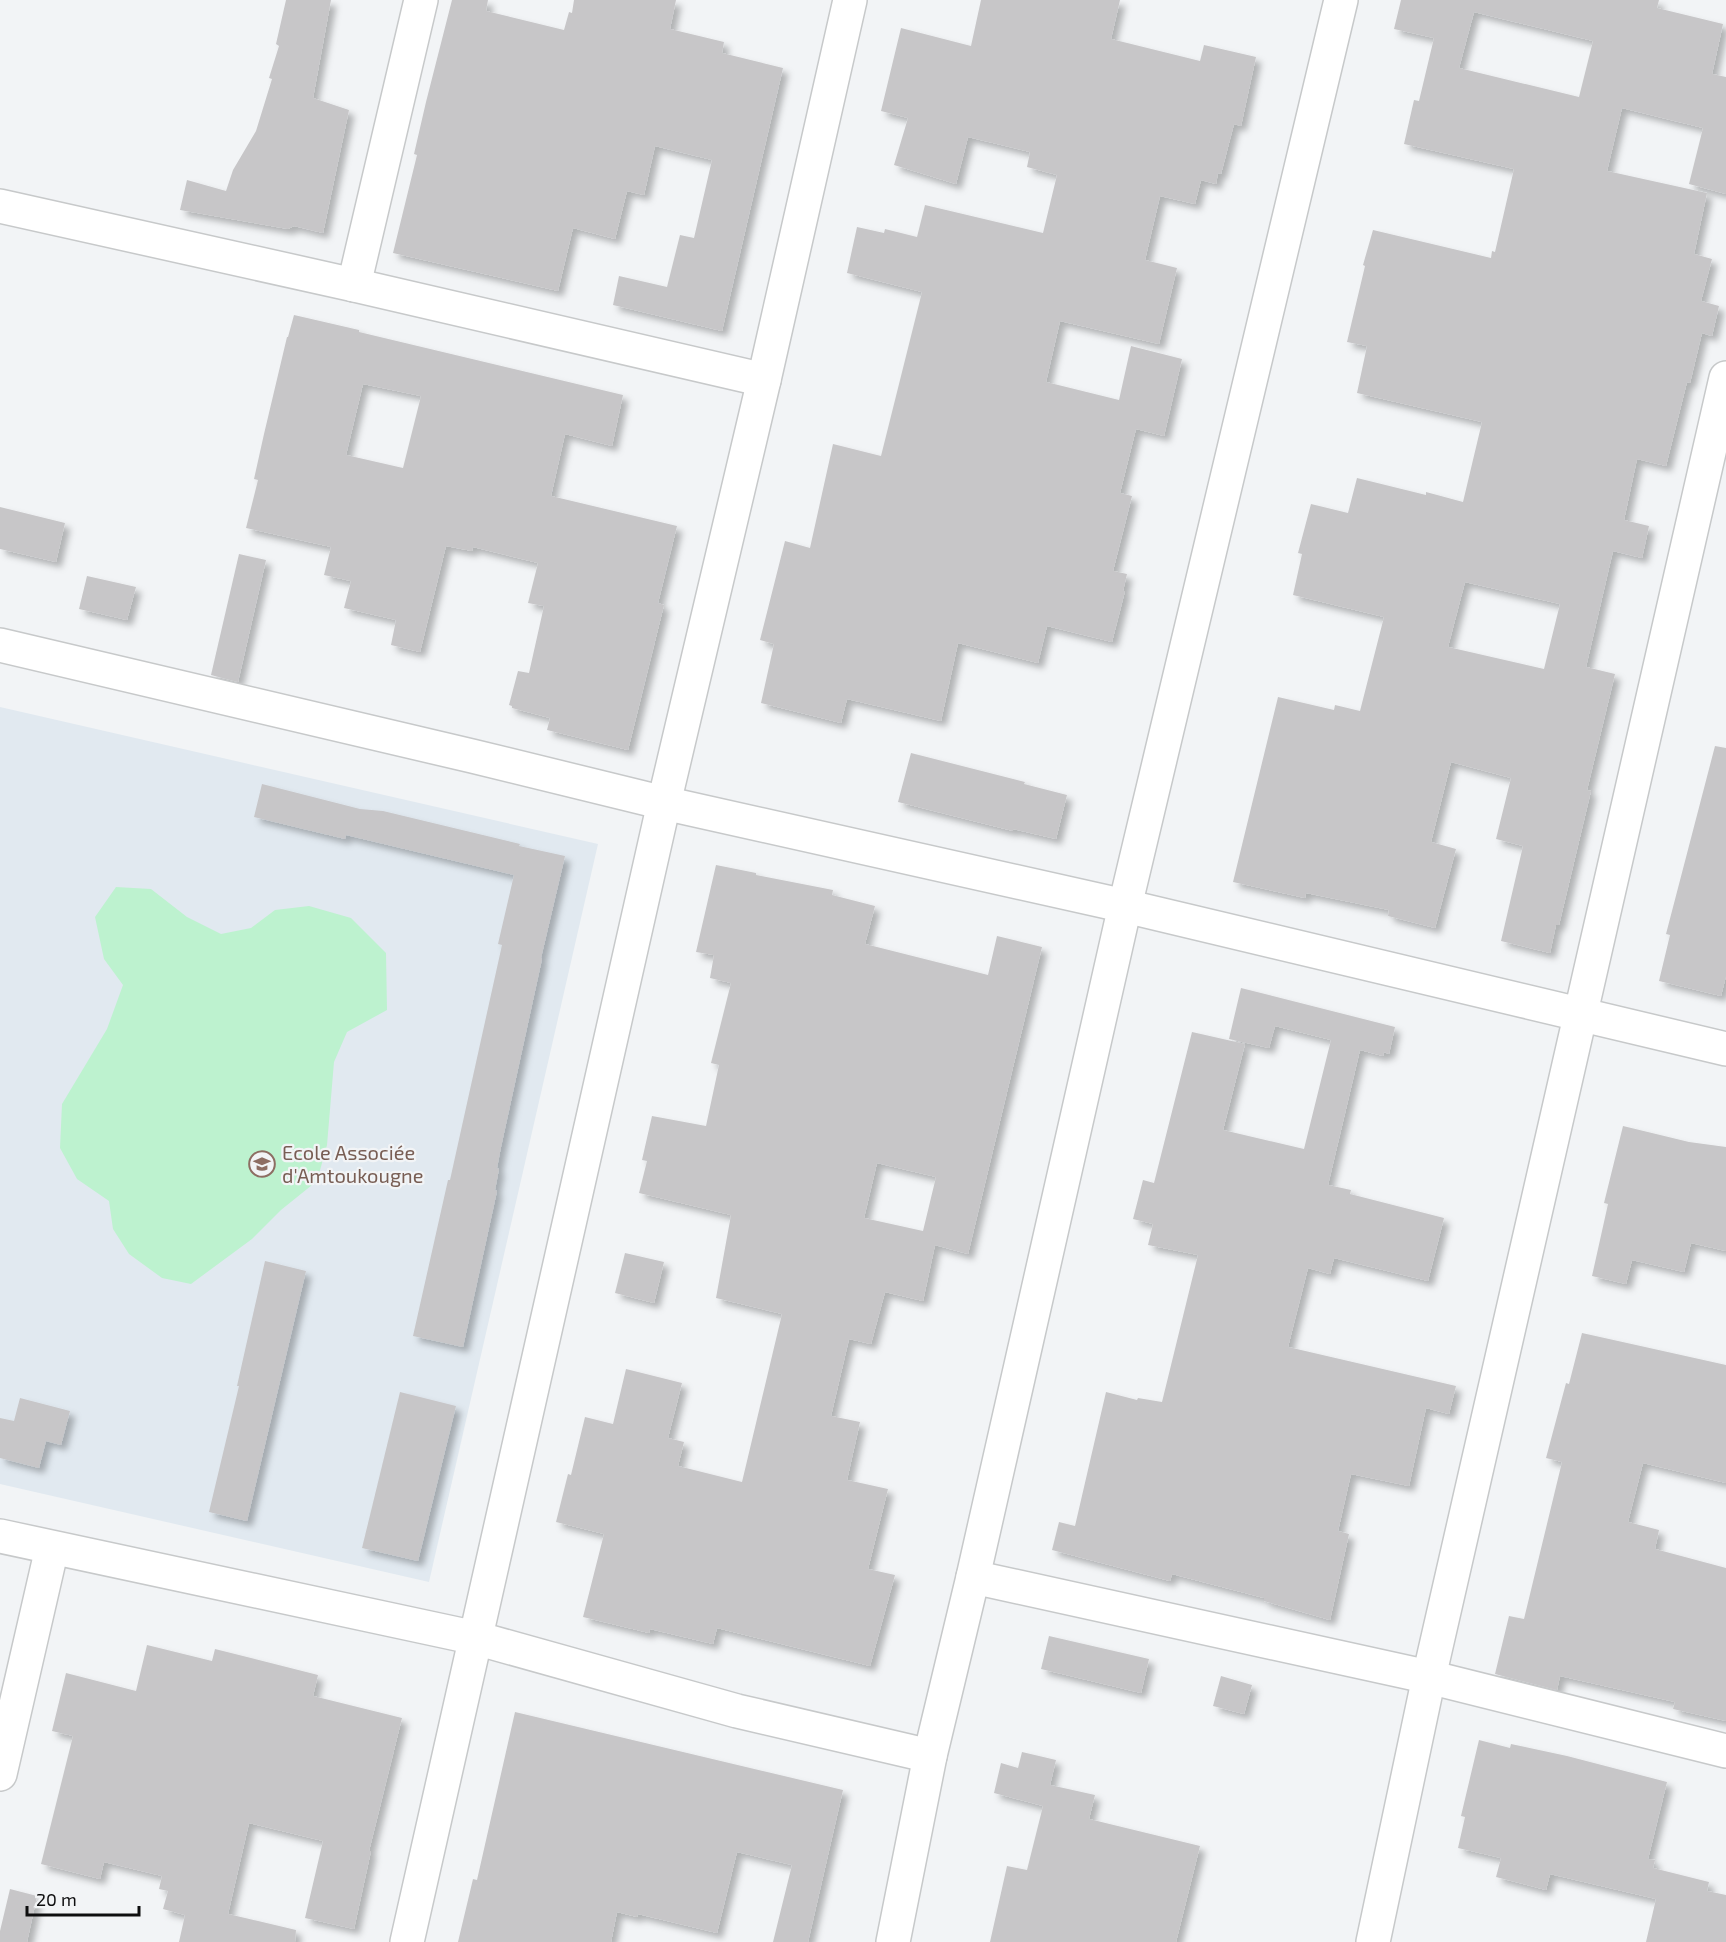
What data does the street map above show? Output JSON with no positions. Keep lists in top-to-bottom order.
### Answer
{
  "places": {
    "school or university": ["Ecole Associée d'Amtoukougne"]
  },
  "scale_bar": "20 m"
}
